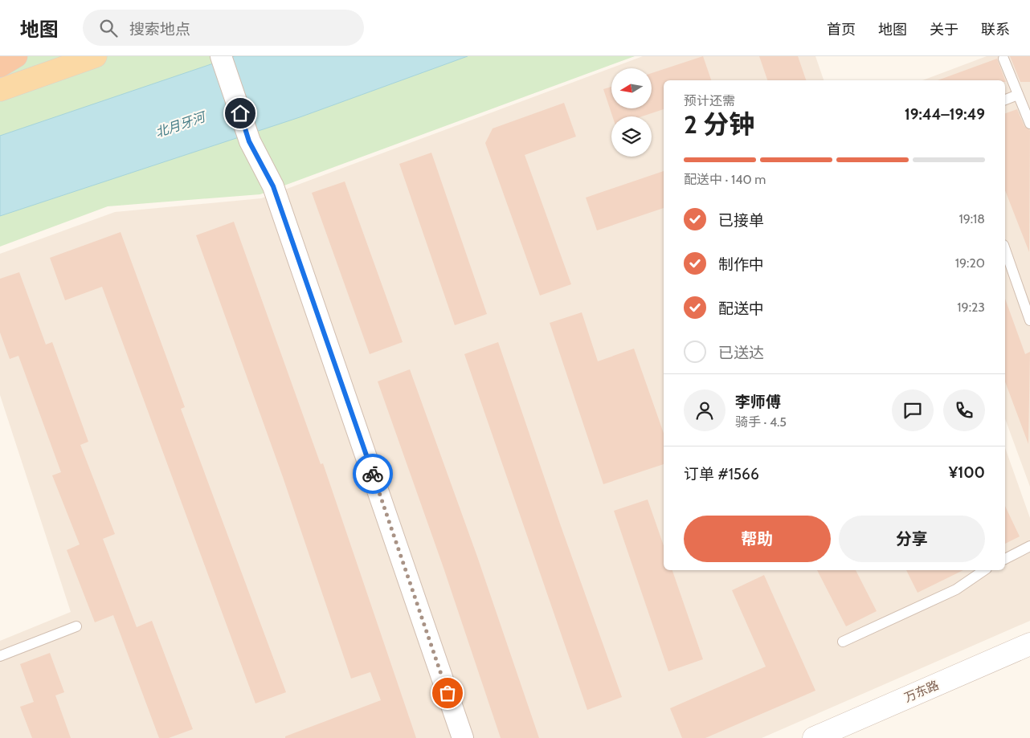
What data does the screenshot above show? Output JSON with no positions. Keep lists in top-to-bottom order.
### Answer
{
  "streets": {
    "street": ["万东路"]
  },
  "water": ["北月牙河"],
  "north": "left",
  "page": {
    "header": "地图",
    "search": "搜索地点",
    "nav": [
      "首页",
      "地图",
      "关于",
      "联系"
    ],
    "heading": ["2 分钟", "预计还需", "19:44–19:49"],
    "panel": [
      "李师傅",
      "骑手 · 4.5",
      "订单 #1566",
      "¥100"
    ],
    "bar": "配送中 · 140 m",
    "list": [
      ["已接单", "19:18"],
      ["制作中", "19:20"],
      ["配送中", "19:23"],
      "已送达"
    ],
    "buttons": ["帮助", "分享"]
  }
}
